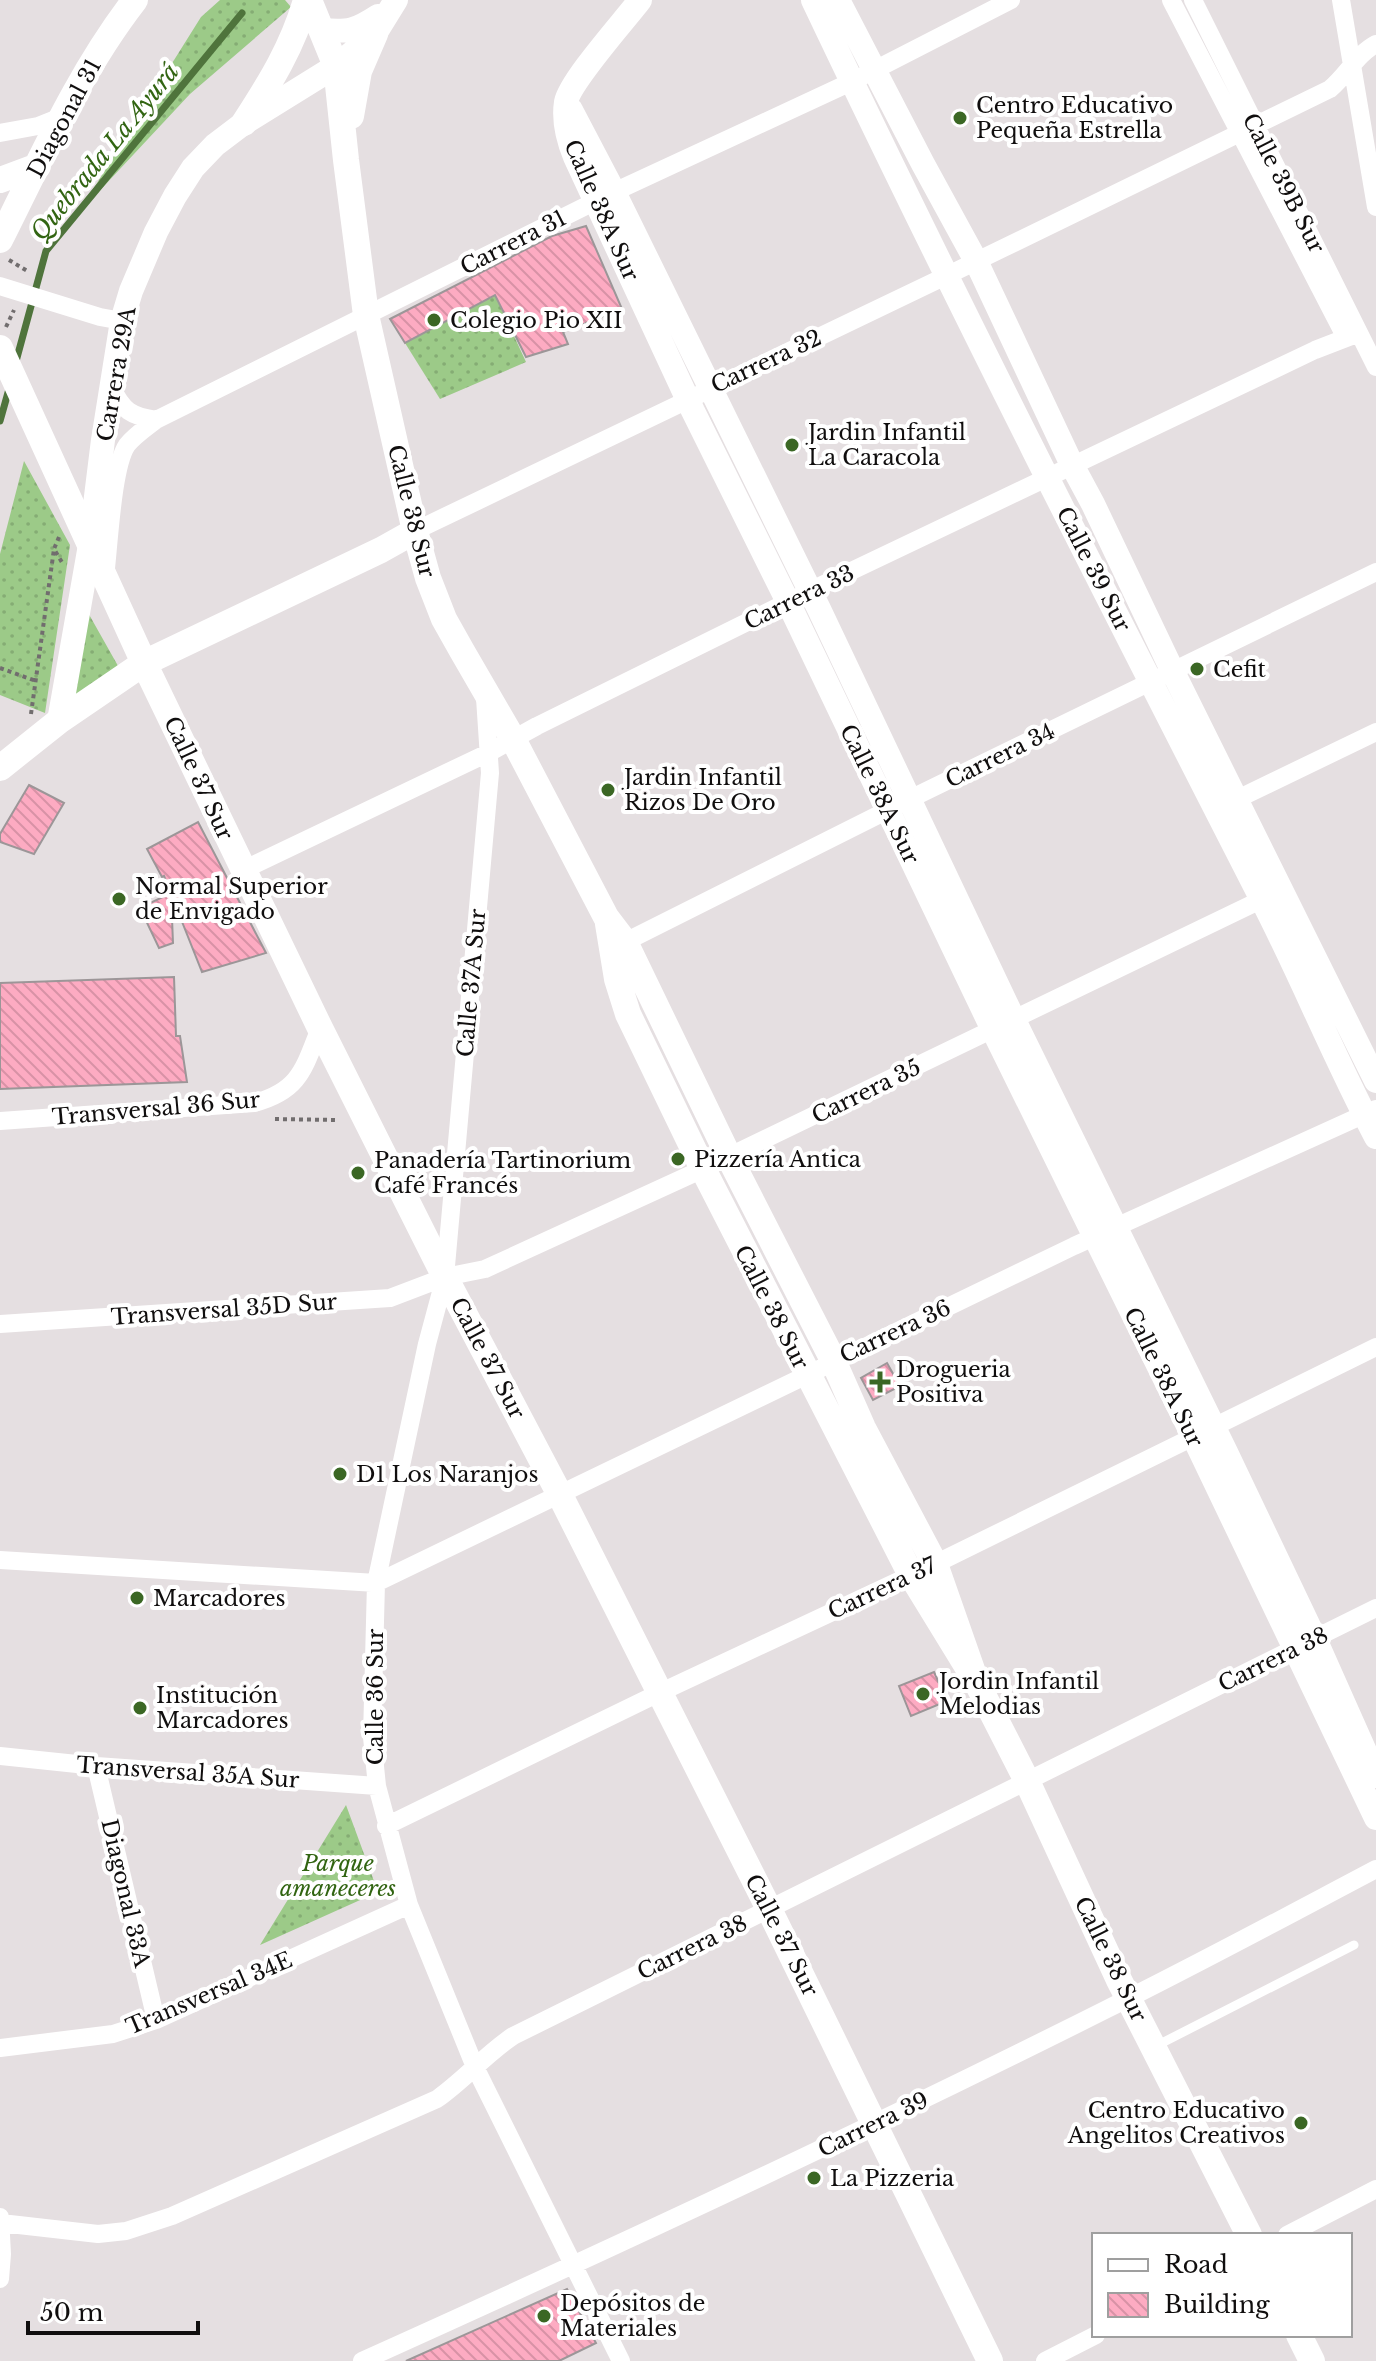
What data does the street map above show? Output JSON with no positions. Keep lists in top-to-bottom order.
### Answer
{
  "streets": {
    "main road": [
      "Diagonal 31",
      "Carrera 32",
      "Calle 38 Sur",
      "Calle 37 Sur"
    ],
    "street": [
      "Calle 39B Sur",
      "Calle 38A Sur",
      "Carrera 31",
      "Carrera 29A",
      "Calle 39 Sur",
      "Carrera 33",
      "Carrera 34",
      "Calle 37A Sur",
      "Carrera 35",
      "Transversal 36 Sur",
      "Transversal 35D Sur",
      "Carrera 36",
      "Carrera 37",
      "Carrera 38",
      "Calle 36 Sur",
      "Transversal 35A Sur",
      "Diagonal 33A",
      "Transversal 34E",
      "Carrera 39"
    ]
  },
  "crossings": [
    ["Calle 39B Sur", "Carrera 32"],
    ["Calle 39B Sur", "Carrera 33"],
    ["Calle 38A Sur", "Carrera 31"],
    ["Calle 38A Sur", "Carrera 32"],
    ["Calle 38A Sur", "Carrera 33"],
    ["Calle 38A Sur", "Carrera 34"],
    ["Calle 38A Sur", "Carrera 35"],
    ["Calle 38A Sur", "Carrera 36"],
    ["Calle 38A Sur", "Carrera 37"],
    ["Calle 38A Sur", "Carrera 38"],
    ["Carrera 31", "Calle 38 Sur"],
    ["Carrera 31", "Calle 39 Sur"],
    ["Carrera 31", "Calle 37 Sur"],
    ["Carrera 32", "Carrera 29A"],
    ["Carrera 32", "Calle 38 Sur"],
    ["Carrera 32", "Calle 39 Sur"],
    ["Carrera 32", "Calle 37 Sur"],
    ["Carrera 29A", "Calle 38 Sur"],
    ["Carrera 29A", "Calle 37 Sur"],
    ["Calle 38 Sur", "Carrera 33"],
    ["Calle 38 Sur", "Carrera 34"],
    ["Calle 38 Sur", "Calle 37A Sur"],
    ["Calle 38 Sur", "Carrera 35"],
    ["Calle 38 Sur", "Carrera 36"],
    ["Calle 38 Sur", "Carrera 37"],
    ["Calle 38 Sur", "Carrera 38"],
    ["Calle 38 Sur", "Carrera 39"],
    ["Calle 39 Sur", "Carrera 33"],
    ["Calle 39 Sur", "Carrera 34"],
    ["Calle 39 Sur", "Carrera 35"],
    ["Calle 39 Sur", "Carrera 36"],
    ["Carrera 33", "Calle 37 Sur"],
    ["Carrera 33", "Calle 37A Sur"],
    ["Calle 37 Sur", "Calle 37A Sur"],
    ["Calle 37 Sur", "Carrera 35"],
    ["Calle 37 Sur", "Transversal 36 Sur"],
    ["Calle 37 Sur", "Transversal 35D Sur"],
    ["Calle 37 Sur", "Carrera 36"],
    ["Calle 37 Sur", "Carrera 37"],
    ["Calle 37 Sur", "Carrera 38"],
    ["Calle 37 Sur", "Calle 36 Sur"],
    ["Calle 37 Sur", "Carrera 39"],
    ["Calle 37A Sur", "Carrera 35"],
    ["Calle 37A Sur", "Transversal 35D Sur"],
    ["Calle 37A Sur", "Calle 36 Sur"],
    ["Carrera 35", "Transversal 35D Sur"],
    ["Carrera 35", "Calle 36 Sur"],
    ["Transversal 35D Sur", "Calle 36 Sur"],
    ["Carrera 36", "Calle 36 Sur"],
    ["Carrera 37", "Calle 36 Sur"],
    ["Carrera 38", "Calle 36 Sur"],
    ["Calle 36 Sur", "Transversal 35A Sur"],
    ["Calle 36 Sur", "Transversal 34E"],
    ["Calle 36 Sur", "Carrera 39"],
    ["Transversal 35A Sur", "Diagonal 33A"],
    ["Diagonal 33A", "Transversal 34E"]
  ],
  "water": ["Quebrada La Ayurá"],
  "parks": ["Parque amaneceres"],
  "places": {
    "other": [
      "Centro Educativo Pequeña Estrella",
      "Colegio Pio XII",
      "Jardin Infantil La Caracola",
      "Cefit",
      "Jardin Infantil Rizos De Oro",
      "Normal Superior de Envigado",
      "Pizzería Antica",
      "Panadería Tartinorium Café Francés",
      "D1 Los Naranjos",
      "Marcadores",
      "Jordin Infantil Melodias",
      "Institución Marcadores",
      "Centro Educativo Angelitos Creativos",
      "La Pizzeria",
      "Depósitos de Materiales"
    ],
    "health": ["Drogueria Positiva"]
  },
  "legend": ["Road", "Building"],
  "scale_bar": "50 m"
}
